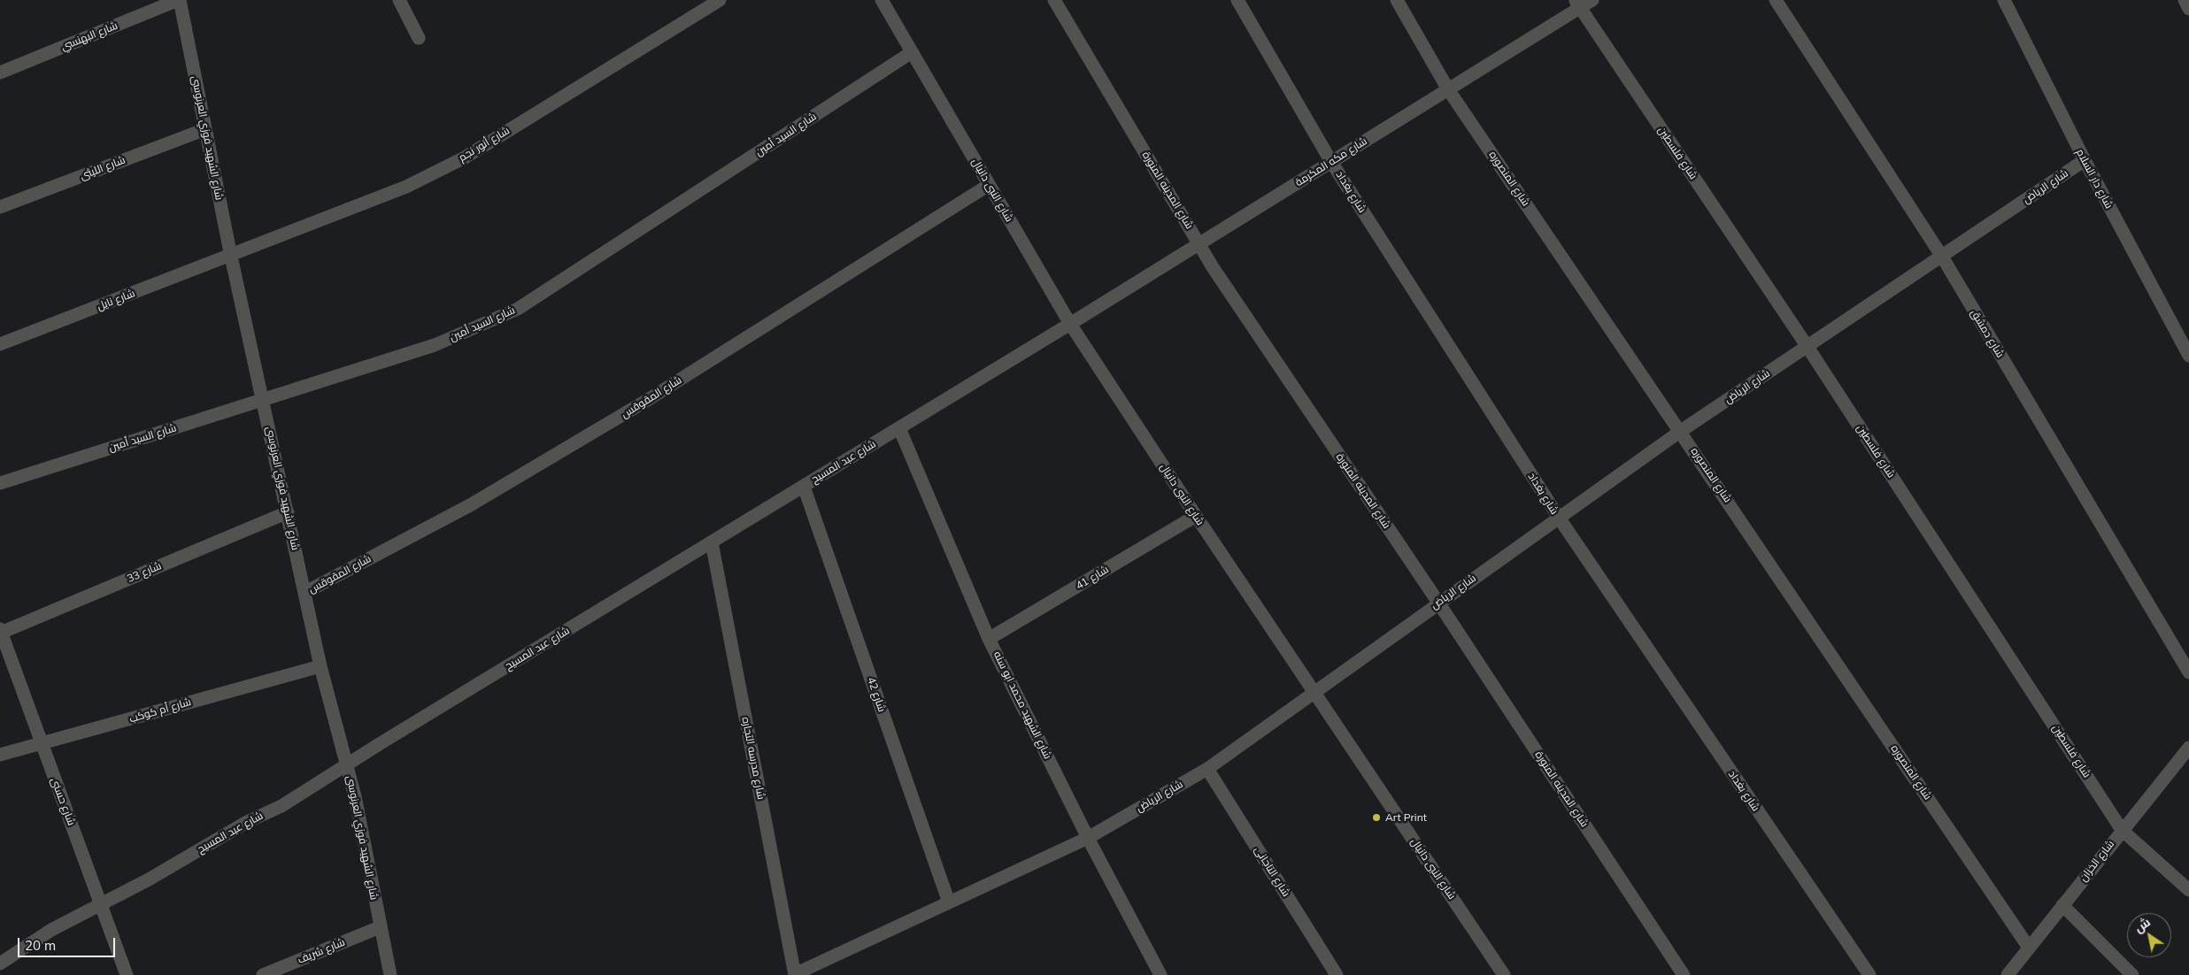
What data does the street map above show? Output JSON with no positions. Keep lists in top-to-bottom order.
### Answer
{
  "streets": {
    "street": [
      "شارع البهنسي",
      "شارع السيد أمين",
      "شارع الشهيد فوزي العرنوسى",
      "شارع أنور نجم",
      "شارع فلسطين",
      "شارع مكه المكرمة",
      "شارع الليثى",
      "شارع المنصوره",
      "شارع دار السلام",
      "شارع الرياض",
      "شارع النبى دانيال",
      "شارع المدينه المنورة",
      "شارع بغداد",
      "شارع نايل",
      "شارع دمشق",
      "شارع المقوقس",
      "شارع عبد المسيح",
      "شارع 33",
      "شارع 41",
      "شارع 42",
      "شارع الشهيد محمد ابو سنه",
      "شارع أم كوكب",
      "شارع مدرسه التجاره",
      "شارع حسنى",
      "شارع الخزان",
      "شارع التاجانى",
      "شارع شريف"
    ]
  },
  "crossings": [
    ["شارع البهنسي", "شارع الشهيد فوزي العرنوسى"],
    ["شارع السيد أمين", "شارع الشهيد فوزي العرنوسى"],
    ["شارع السيد أمين", "شارع النبى دانيال"],
    ["شارع الشهيد فوزي العرنوسى", "شارع أنور نجم"],
    ["شارع الشهيد فوزي العرنوسى", "شارع الليثى"],
    ["شارع الشهيد فوزي العرنوسى", "شارع نايل"],
    ["شارع الشهيد فوزي العرنوسى", "شارع المقوقس"],
    ["شارع الشهيد فوزي العرنوسى", "شارع عبد المسيح"],
    ["شارع الشهيد فوزي العرنوسى", "شارع 33"],
    ["شارع الشهيد فوزي العرنوسى", "شارع أم كوكب"],
    ["شارع الشهيد فوزي العرنوسى", "شارع شريف"],
    ["شارع أنور نجم", "شارع نايل"],
    ["شارع فلسطين", "شارع مكه المكرمة"],
    ["شارع فلسطين", "شارع الرياض"],
    ["شارع فلسطين", "شارع الخزان"],
    ["شارع مكه المكرمة", "شارع المنصوره"],
    ["شارع مكه المكرمة", "شارع النبى دانيال"],
    ["شارع مكه المكرمة", "شارع المدينه المنورة"],
    ["شارع مكه المكرمة", "شارع بغداد"],
    ["شارع مكه المكرمة", "شارع عبد المسيح"],
    ["شارع المنصوره", "شارع الرياض"],
    ["شارع المنصوره", "شارع الخزان"],
    ["شارع دار السلام", "شارع الرياض"],
    ["شارع الرياض", "شارع النبى دانيال"],
    ["شارع الرياض", "شارع المدينه المنورة"],
    ["شارع الرياض", "شارع بغداد"],
    ["شارع الرياض", "شارع دمشق"],
    ["شارع الرياض", "شارع 42"],
    ["شارع الرياض", "شارع الشهيد محمد ابو سنه"],
    ["شارع الرياض", "شارع مدرسه التجاره"],
    ["شارع الرياض", "شارع التاجانى"],
    ["شارع النبى دانيال", "شارع المقوقس"],
    ["شارع النبى دانيال", "شارع عبد المسيح"],
    ["شارع النبى دانيال", "شارع 41"],
    ["شارع عبد المسيح", "شارع 42"],
    ["شارع عبد المسيح", "شارع الشهيد محمد ابو سنه"],
    ["شارع عبد المسيح", "شارع مدرسه التجاره"],
    ["شارع عبد المسيح", "شارع حسنى"],
    ["شارع 33", "شارع حسنى"],
    ["شارع 41", "شارع الشهيد محمد ابو سنه"],
    ["شارع أم كوكب", "شارع حسنى"]
  ],
  "places": ["Art Print"],
  "scale_bar": "20 m",
  "north": "top left"
}
